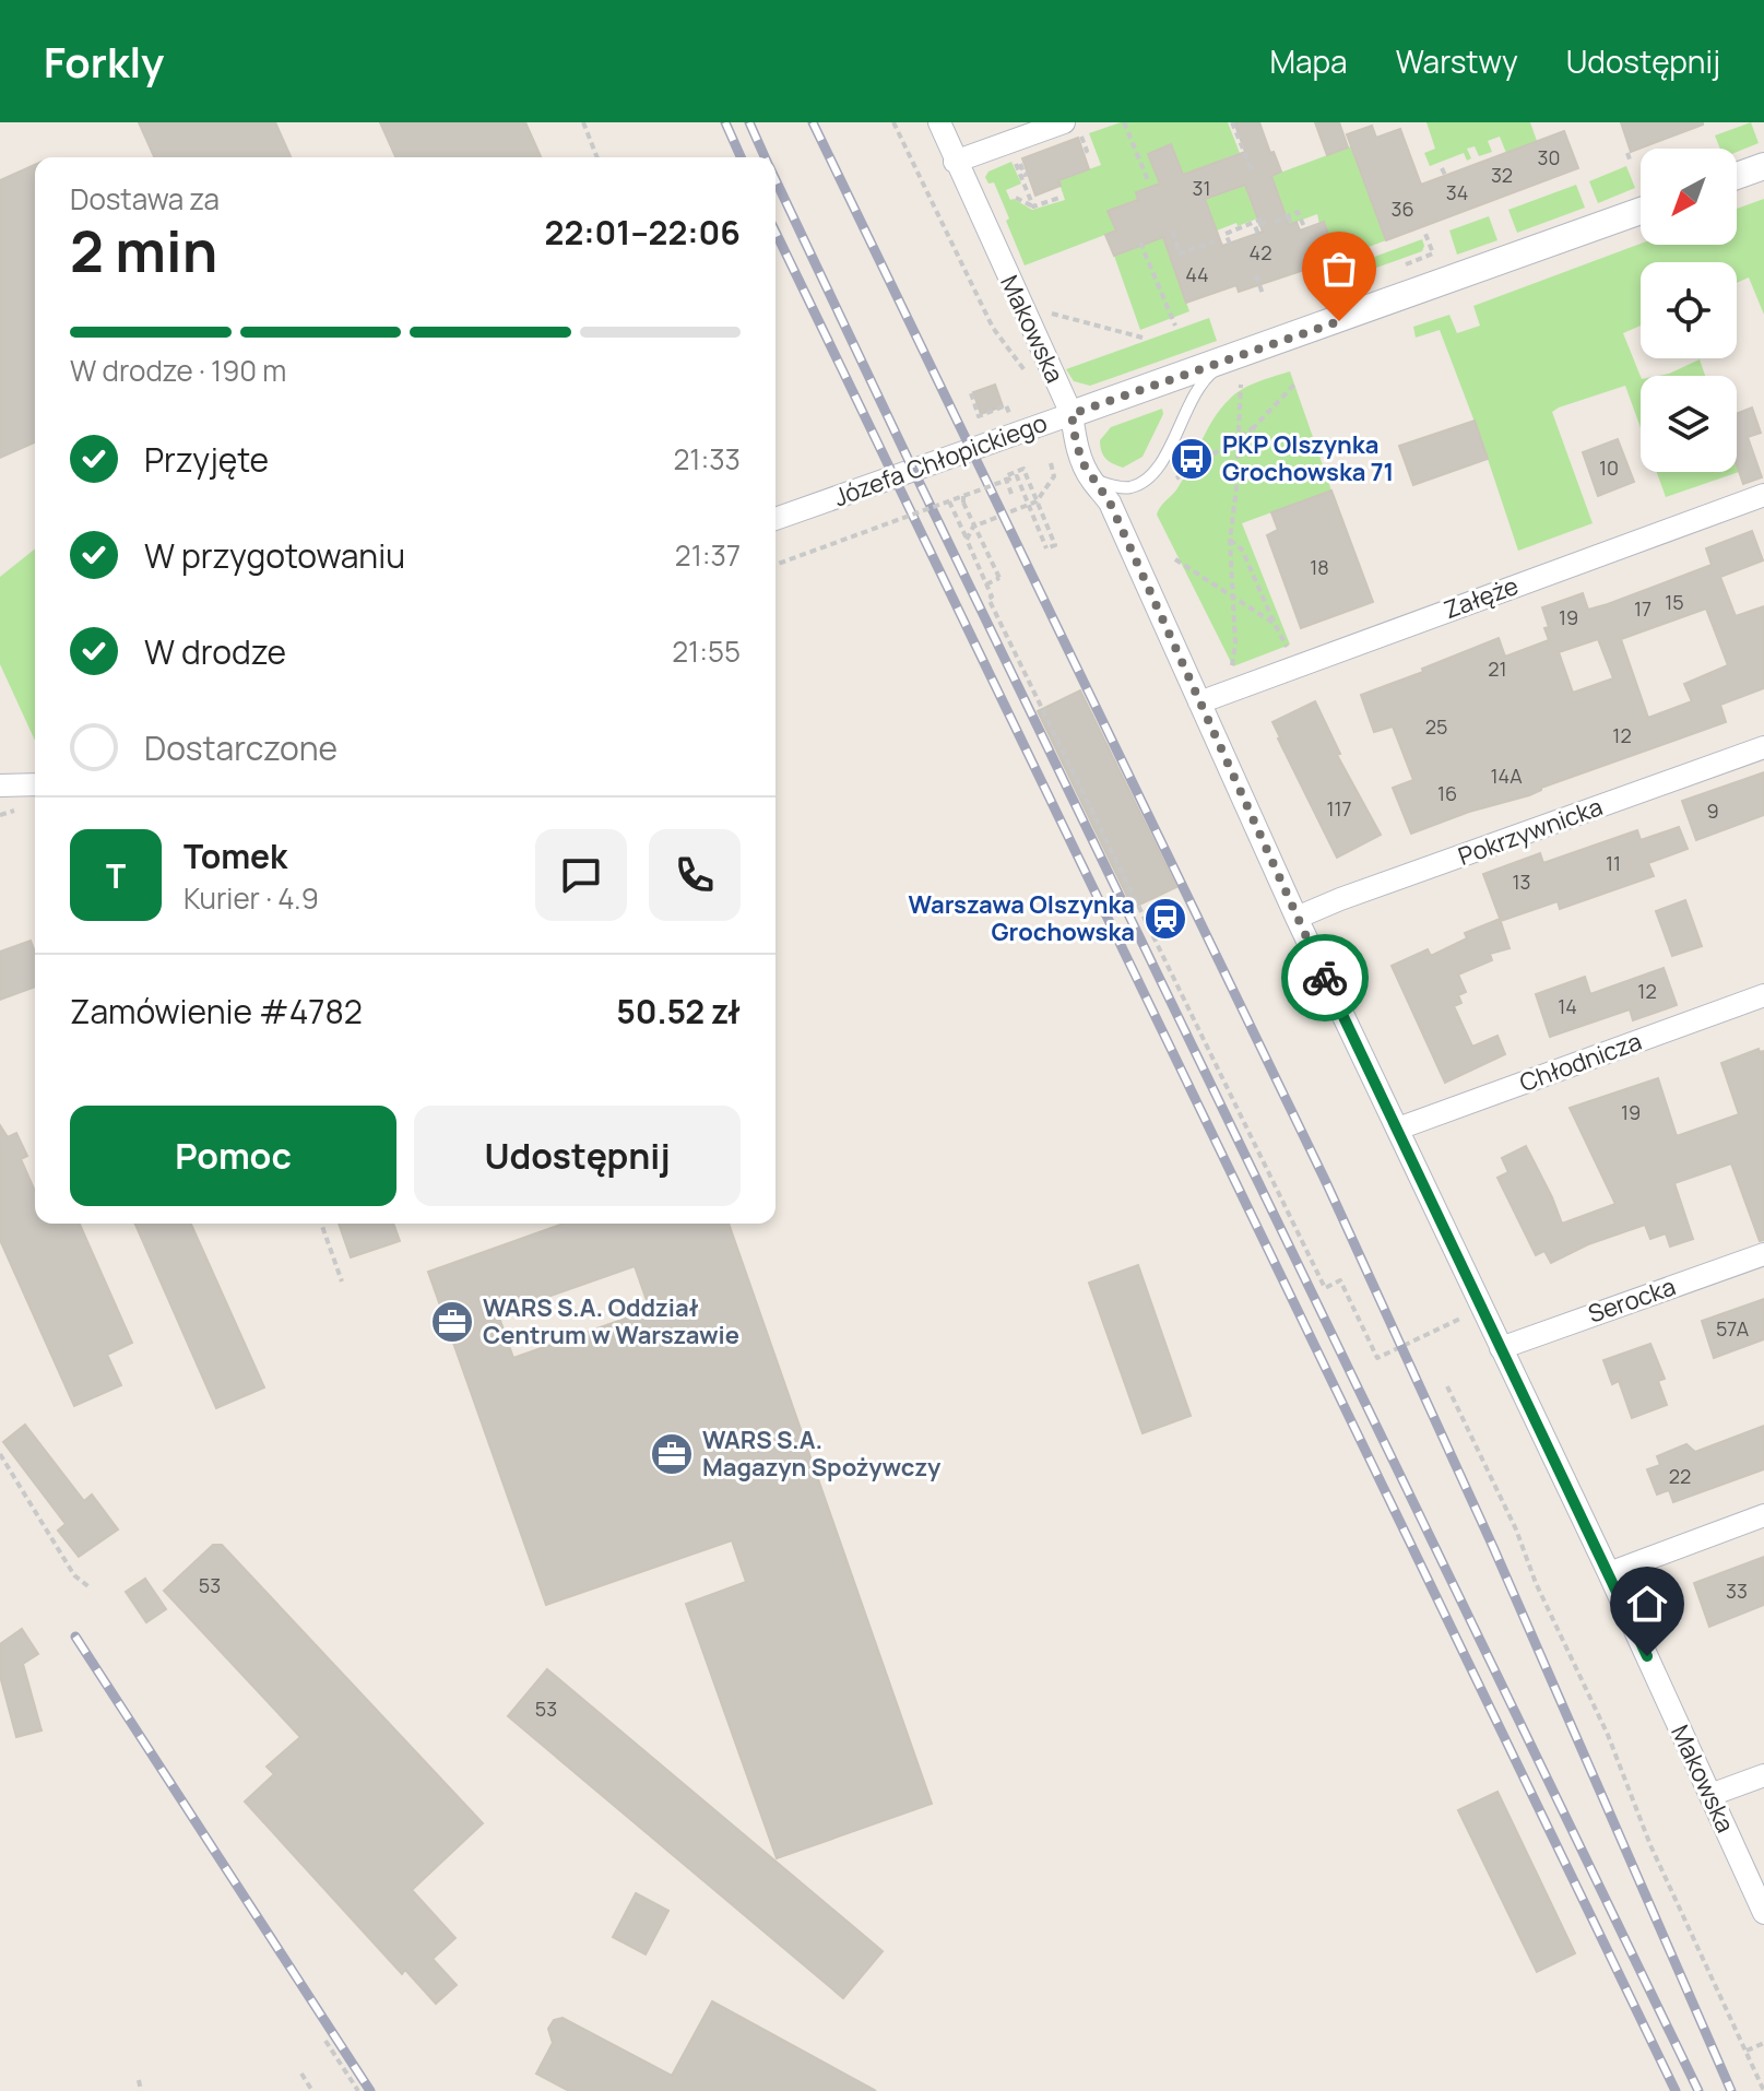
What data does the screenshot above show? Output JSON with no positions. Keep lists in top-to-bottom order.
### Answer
{
  "streets": {
    "street": [
      "Makowska",
      "Józefa Chłopickiego",
      "Załęże",
      "Pokrzywnicka",
      "Chłodnicza",
      "Serocka"
    ]
  },
  "crossings": [
    ["Makowska", "Józefa Chłopickiego"],
    ["Makowska", "Załęże"],
    ["Makowska", "Pokrzywnicka"],
    ["Makowska", "Chłodnicza"],
    ["Makowska", "Serocka"]
  ],
  "places": {
    "bus stop": ["PKP Olszynka Grochowska 71"],
    "station": ["Warszawa Olszynka Grochowska"],
    "office": ["WARS S.A. Oddział Centrum w Warszawie", "WARS S.A. Magazyn Spożywczy"]
  },
  "house_numbers": [
    "30",
    "32",
    "31",
    "34",
    "36",
    "42",
    "44",
    "10",
    "18",
    "15",
    "17",
    "19",
    "21",
    "25",
    "12",
    "14A",
    "16",
    "117",
    "9",
    "11",
    "13",
    "12",
    "14",
    "19",
    "57A",
    "22",
    "53",
    "33",
    "53"
  ],
  "north": "bottom left",
  "page": {
    "header": "Forkly",
    "nav": ["Mapa", "Warstwy", "Udostępnij"],
    "heading": ["2 min", "Dostawa za", "22:01–22:06"],
    "panel": [
      "Tomek",
      "Kurier · 4.9",
      "Zamówienie #4782",
      "50.52 zł"
    ],
    "bar": "W drodze · 190 m",
    "list": [
      ["Przyjęte", "21:33"],
      ["W przygotowaniu", "21:37"],
      ["W drodze", "21:55"],
      "Dostarczone"
    ],
    "round": "T",
    "buttons": ["Pomoc", "Udostępnij"]
  }
}
